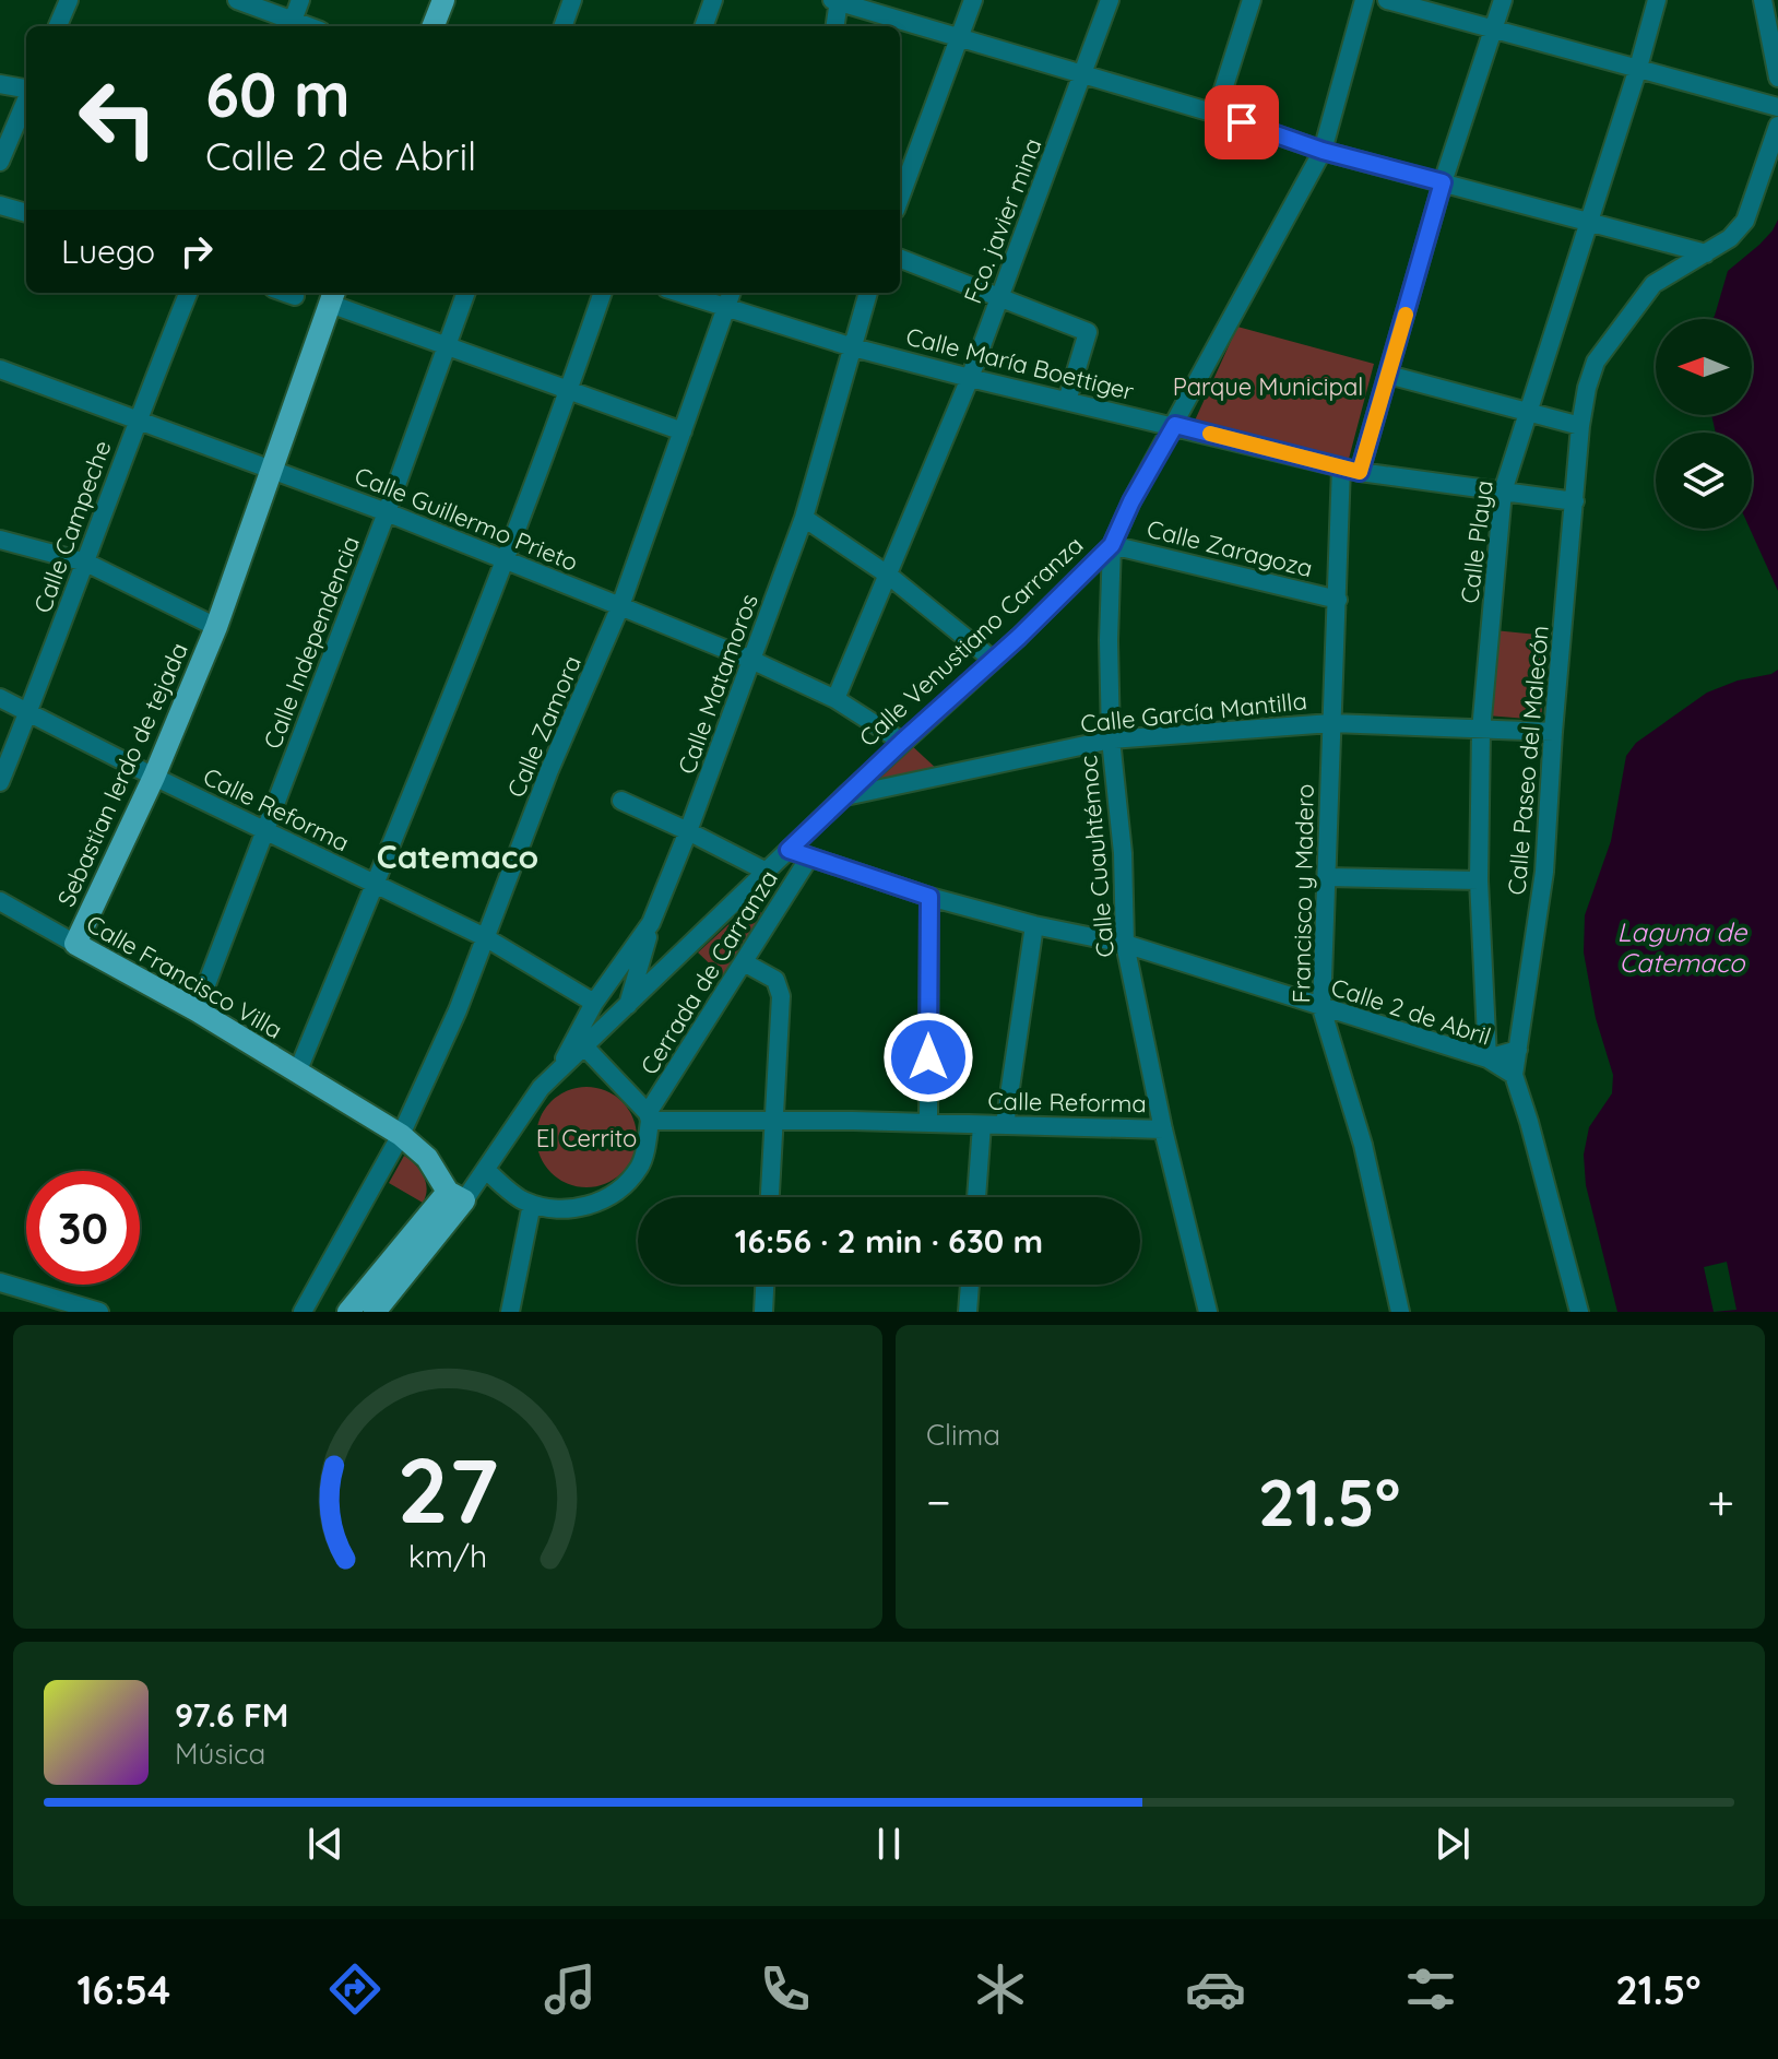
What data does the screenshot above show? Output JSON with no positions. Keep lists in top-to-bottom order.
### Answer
{
  "streets": {
    "main road": ["Sebastian lerdo de tejada", "Calle Francisco Villa"],
    "street": [
      "Fco. javier mina",
      "Calle María Boettiger",
      "Calle Guillermo Prieto",
      "Calle Campeche",
      "Calle Playa",
      "Calle Zaragoza",
      "Calle Venustiano Carranza",
      "Calle Independencia",
      "Calle Matamoros",
      "Calle García Mantilla",
      "Calle Zamora",
      "Calle Paseo del Malecón",
      "Calle Reforma",
      "Calle Cuauhtémoc",
      "Francisco y Madero",
      "Cerrada de Carranza",
      "Calle 2 de Abril"
    ]
  },
  "crossings": [
    ["Fco. javier mina", "Calle María Boettiger"],
    ["Fco. javier mina", "Calle Guillermo Prieto"],
    ["Calle María Boettiger", "Calle Playa"],
    ["Calle María Boettiger", "Calle Venustiano Carranza"],
    ["Calle María Boettiger", "Calle Matamoros"],
    ["Calle María Boettiger", "Calle Zamora"],
    ["Calle María Boettiger", "Calle Paseo del Malecón"],
    ["Calle María Boettiger", "Francisco y Madero"],
    ["Calle Guillermo Prieto", "Calle Campeche"],
    ["Calle Guillermo Prieto", "Calle Venustiano Carranza"],
    ["Calle Guillermo Prieto", "Calle Independencia"],
    ["Calle Guillermo Prieto", "Calle Matamoros"],
    ["Calle Guillermo Prieto", "Calle Zamora"],
    ["Calle Guillermo Prieto", "Sebastian lerdo de tejada"],
    ["Calle Campeche", "Calle Reforma"],
    ["Calle Playa", "Calle García Mantilla"],
    ["Calle Playa", "Calle 2 de Abril"],
    ["Calle Zaragoza", "Calle Venustiano Carranza"],
    ["Calle Zaragoza", "Calle Cuauhtémoc"],
    ["Calle Zaragoza", "Francisco y Madero"],
    ["Calle Venustiano Carranza", "Calle Matamoros"],
    ["Calle Venustiano Carranza", "Calle García Mantilla"],
    ["Calle Venustiano Carranza", "Calle Reforma"],
    ["Calle Venustiano Carranza", "Calle Cuauhtémoc"],
    ["Calle Venustiano Carranza", "Cerrada de Carranza"],
    ["Calle Venustiano Carranza", "Calle Francisco Villa"],
    ["Calle Venustiano Carranza", "Calle 2 de Abril"],
    ["Calle Independencia", "Calle Reforma"],
    ["Calle Independencia", "Calle Francisco Villa"],
    ["Calle Matamoros", "Calle Reforma"],
    ["Calle Matamoros", "Cerrada de Carranza"],
    ["Calle García Mantilla", "Calle Paseo del Malecón"],
    ["Calle García Mantilla", "Calle Cuauhtémoc"],
    ["Calle García Mantilla", "Francisco y Madero"],
    ["Calle Zamora", "Calle Reforma"],
    ["Calle Zamora", "Calle Francisco Villa"],
    ["Calle Paseo del Malecón", "Calle 2 de Abril"],
    ["Sebastian lerdo de tejada", "Calle Reforma"],
    ["Sebastian lerdo de tejada", "Calle Francisco Villa"],
    ["Calle Reforma", "Calle Cuauhtémoc"],
    ["Calle Reforma", "Cerrada de Carranza"],
    ["Calle Cuauhtémoc", "Calle 2 de Abril"],
    ["Francisco y Madero", "Calle 2 de Abril"],
    ["Cerrada de Carranza", "Calle 2 de Abril"]
  ],
  "districts": ["Catemaco"],
  "water": ["Laguna de Catemaco"],
  "parks": ["Parque Municipal", "El Cerrito"],
  "north": "left",
  "page": {
    "turn": ["60 m", "Calle 2 de Abril"],
    "then": "Luego",
    "limit": "30",
    "trip": "16:56 · 2 min · 630 m",
    "tile": "Clima",
    "heat": ["−", "21.5°", "+"],
    "song": ["97.6 FM", "Música"],
    "tabs": ["16:54", "21.5°"],
    "gauge": ["27", "km/h"]
  }
}
